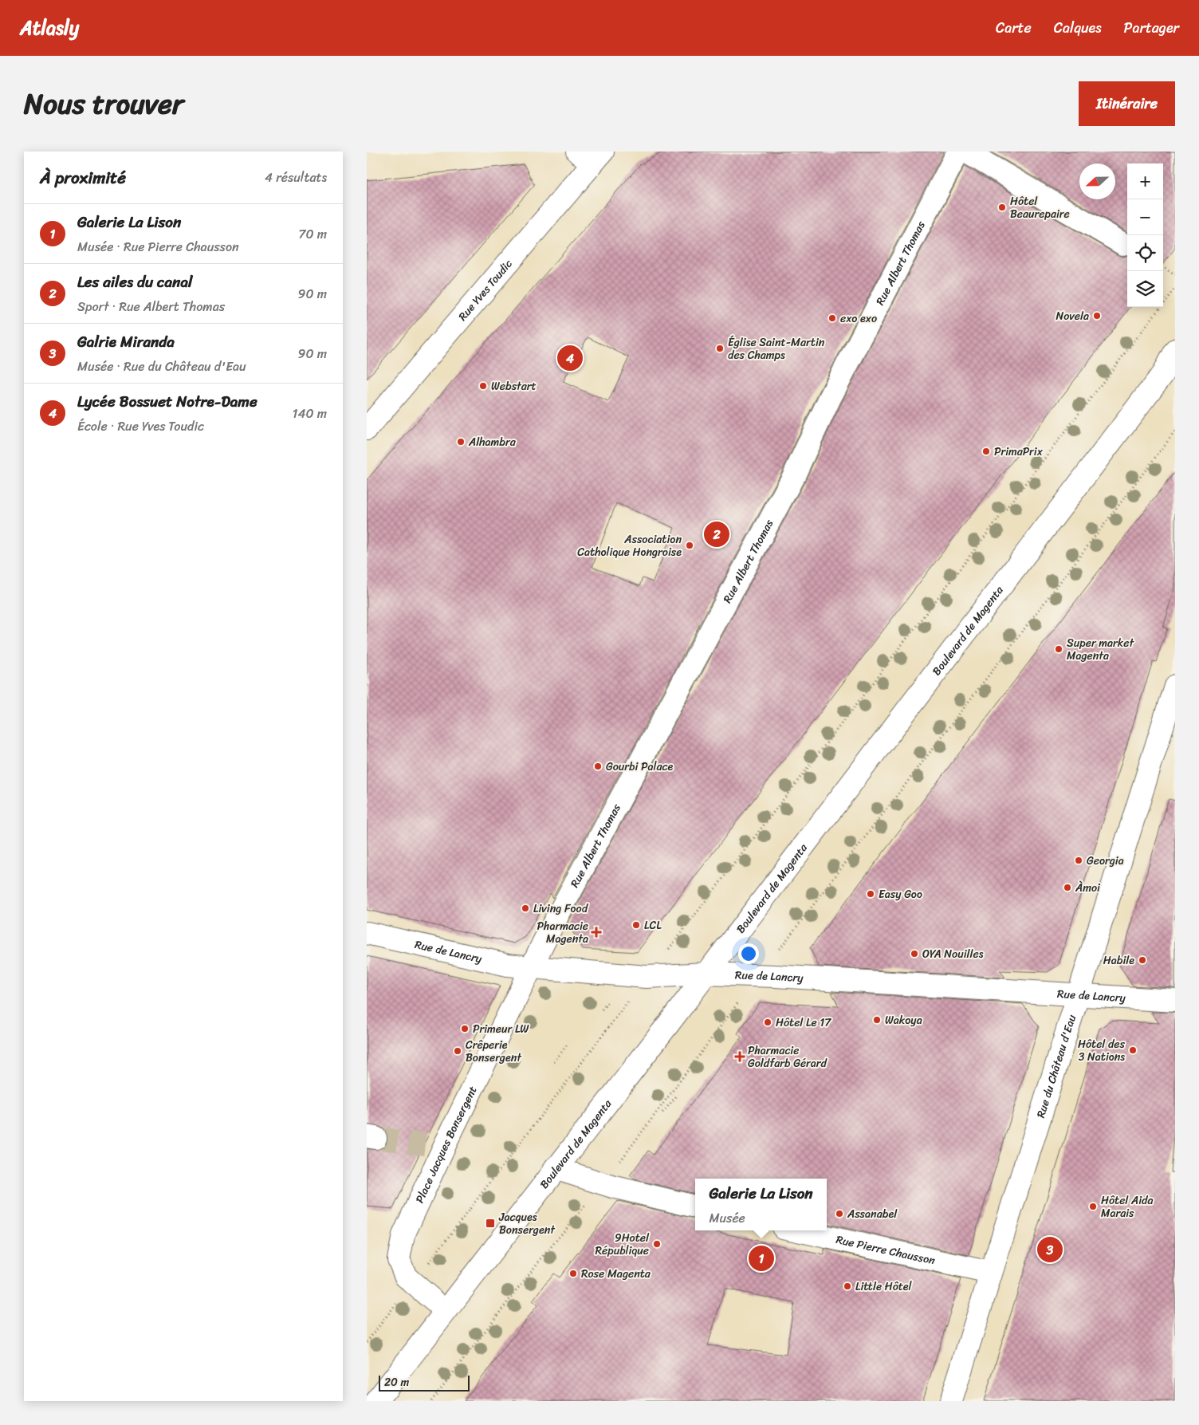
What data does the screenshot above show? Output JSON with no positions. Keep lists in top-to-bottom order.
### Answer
{
  "streets": {
    "street": [
      "Rue Albert Thomas",
      "Rue Yves Toudic",
      "Boulevard de Magenta",
      "Rue de Lancry",
      "Rue du Château d'Eau",
      "Place Jacques Bonsergent",
      "Rue Pierre Chausson"
    ]
  },
  "crossings": [
    ["Rue Albert Thomas", "Rue de Lancry"],
    ["Rue Albert Thomas", "Place Jacques Bonsergent"],
    ["Boulevard de Magenta", "Rue de Lancry"],
    ["Boulevard de Magenta", "Place Jacques Bonsergent"],
    ["Rue de Lancry", "Rue du Château d'Eau"],
    ["Rue de Lancry", "Place Jacques Bonsergent"],
    ["Rue du Château d'Eau", "Rue Pierre Chausson"]
  ],
  "places": {
    "other": [
      "Hôtel Beaurepaire",
      "Novela",
      "exo exo",
      "Église Saint-Martin des Champs",
      "Webstart",
      "Alhambra",
      "PrimaPrix",
      "Association Catholique Hongroise",
      "Super market Magenta",
      "Gourbi Palace",
      "Georgia",
      "Àmoi",
      "Easy Goo",
      "Living Food",
      "LCL",
      "OYA Nouilles",
      "Habile",
      "Wakoya",
      "Hôtel Le 17",
      "Primeur LW",
      "Hôtel des 3 Nations",
      "Crêperie Bonsergent",
      "Hôtel Aida Marais",
      "Assanabel",
      "9Hotel République",
      "Rose Magenta",
      "Little Hôtel"
    ],
    "health": ["Pharmacie Magenta", "Pharmacie Goldfarb Gérard"],
    "transit": ["Jacques Bonsergent"]
  },
  "scale_bar": "20 m",
  "north": "left",
  "page": {
    "header": "Atlasly",
    "nav": ["Carte", "Calques", "Partager"],
    "title": "Nous trouver",
    "buttons": "Itinéraire",
    "heading": ["À proximité", "4 résultats"],
    "map_buttons": ["+", "−"],
    "list": [
      {
        "mark": "1",
        "name": "Galerie La Lison",
        "note": "Musée · Rue Pierre Chausson",
        "value": "70 m"
      },
      {
        "mark": "2",
        "name": "Les ailes du canal",
        "note": "Sport · Rue Albert Thomas",
        "value": "90 m"
      },
      {
        "mark": "3",
        "name": "Galrie Miranda",
        "note": "Musée · Rue du Château d'Eau",
        "value": "90 m"
      },
      {
        "mark": "4",
        "name": "Lycée Bossuet Notre-Dame",
        "note": "École · Rue Yves Toudic",
        "value": "140 m"
      }
    ],
    "pins": [
      "4",
      "2",
      "3",
      "1"
    ],
    "popup": ["Galerie La Lison", "Musée"],
    "scale": "20 m"
  }
}
